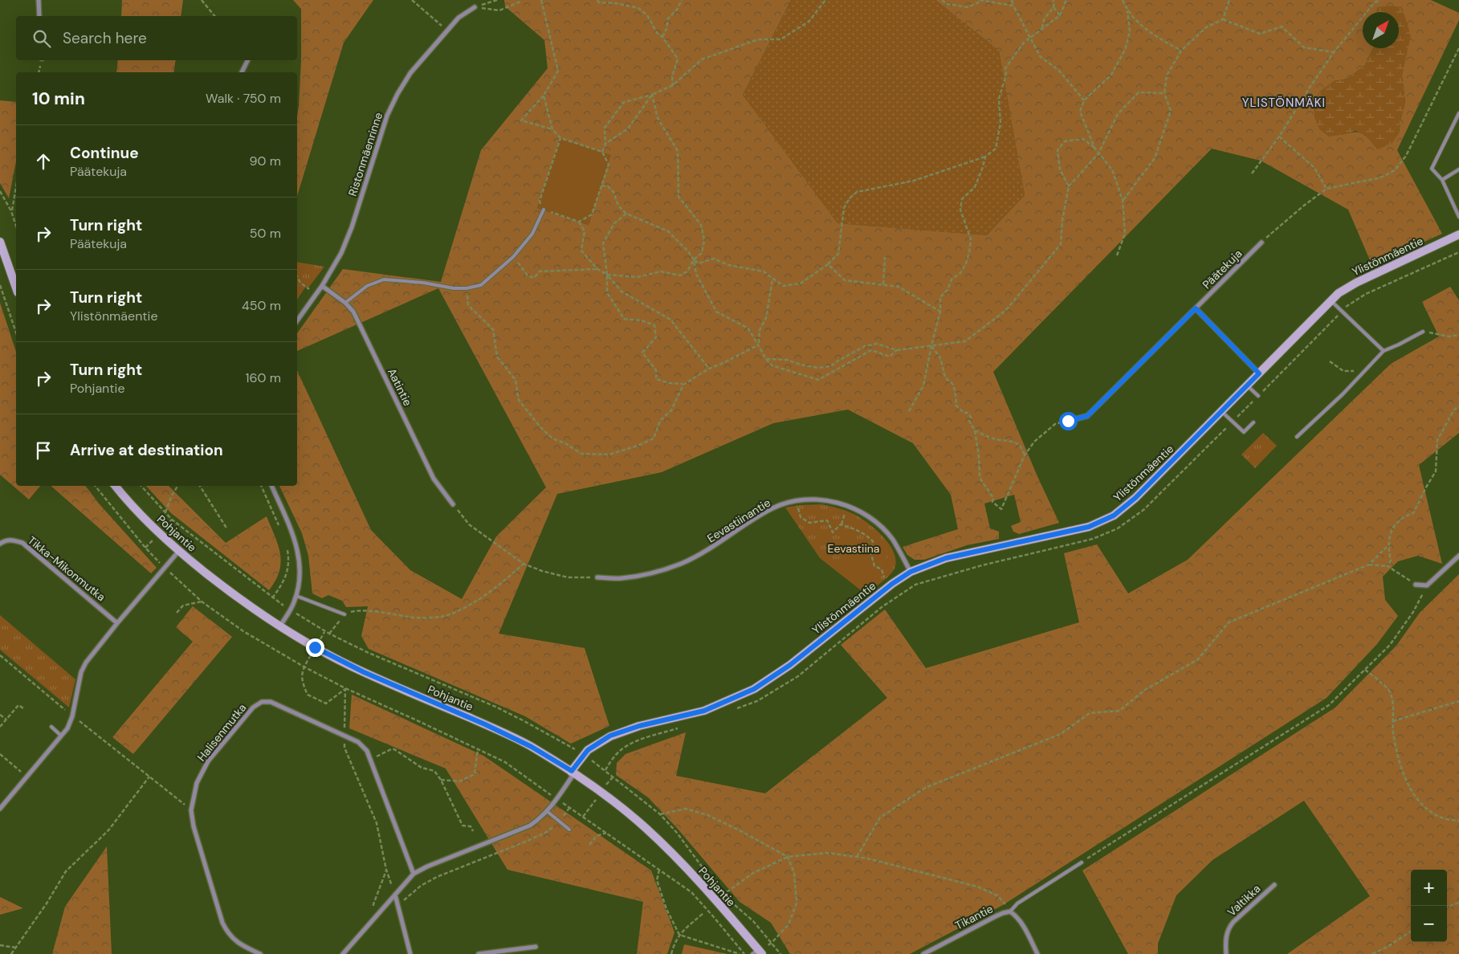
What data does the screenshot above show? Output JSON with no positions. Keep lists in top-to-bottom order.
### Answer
{
  "streets": {
    "street": [
      "Ristonmäenrinne",
      "Ylistönmäentie",
      "Päätekuja",
      "Aatintie",
      "Eevastiinantie",
      "Pohjantie",
      "Tikka-Mikonmutka",
      "Halisenmutka",
      "Valtikka",
      "Tikantie"
    ]
  },
  "crossings": [
    ["Ristonmäenrinne", "Aatintie"],
    ["Ylistönmäentie", "Eevastiinantie"],
    ["Ylistönmäentie", "Pohjantie"]
  ],
  "districts": ["YLISTÖNMÄKI"],
  "parks": ["Eevastiina"],
  "north": "top right",
  "page": {
    "search": "Search here",
    "heading": ["10 min", "Walk · 750 m"],
    "list": [
      ["Continue", "Päätekuja", "90 m"],
      ["Turn right", "Päätekuja", "50 m"],
      ["Turn right", "Ylistönmäentie", "450 m"],
      ["Turn right", "Pohjantie", "160 m"],
      "Arrive at destination"
    ],
    "map_buttons": ["+", "−"]
  }
}
